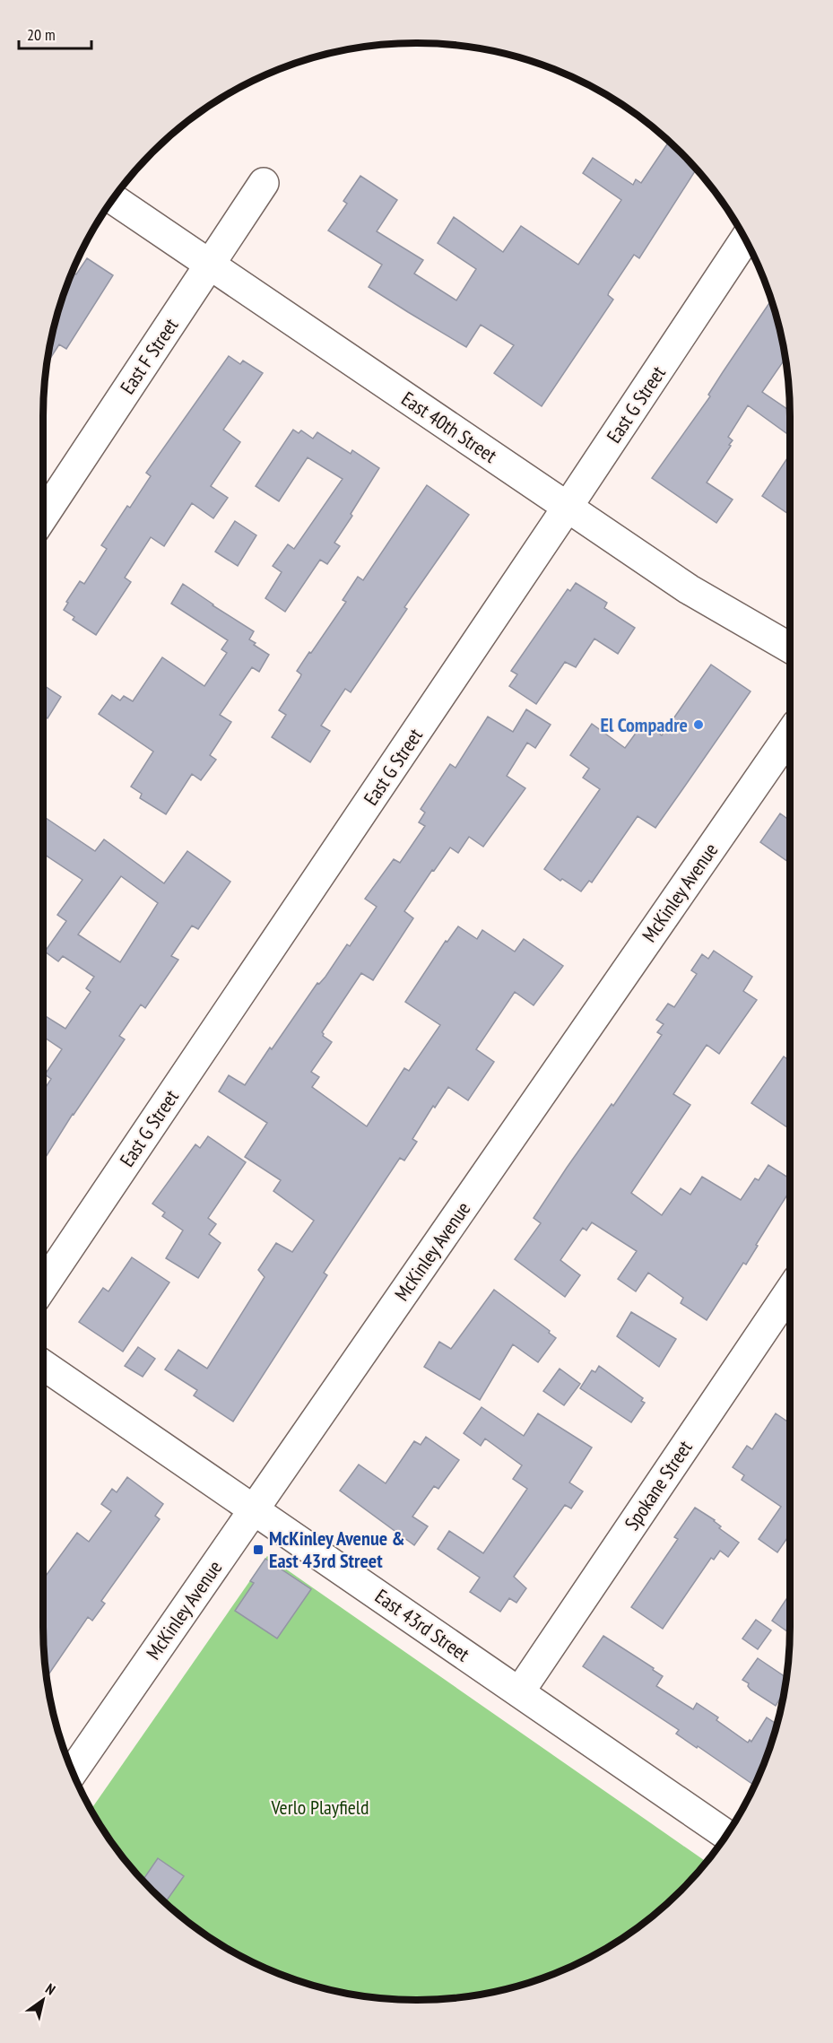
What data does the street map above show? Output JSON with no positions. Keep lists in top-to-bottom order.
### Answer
{
  "streets": {
    "street": [
      "East F Street",
      "East G Street",
      "East 40th Street",
      "McKinley Avenue",
      "Spokane Street",
      "East 43rd Street"
    ]
  },
  "crossings": [
    ["East F Street", "East 40th Street"],
    ["East G Street", "East 40th Street"],
    ["McKinley Avenue", "East 43rd Street"],
    ["Spokane Street", "East 43rd Street"]
  ],
  "parks": ["Verlo Playfield"],
  "places": {
    "other": ["El Compadre"],
    "transit": ["McKinley Avenue & East 43rd Street"]
  },
  "scale_bar": "20 m",
  "north": "top right"
}
